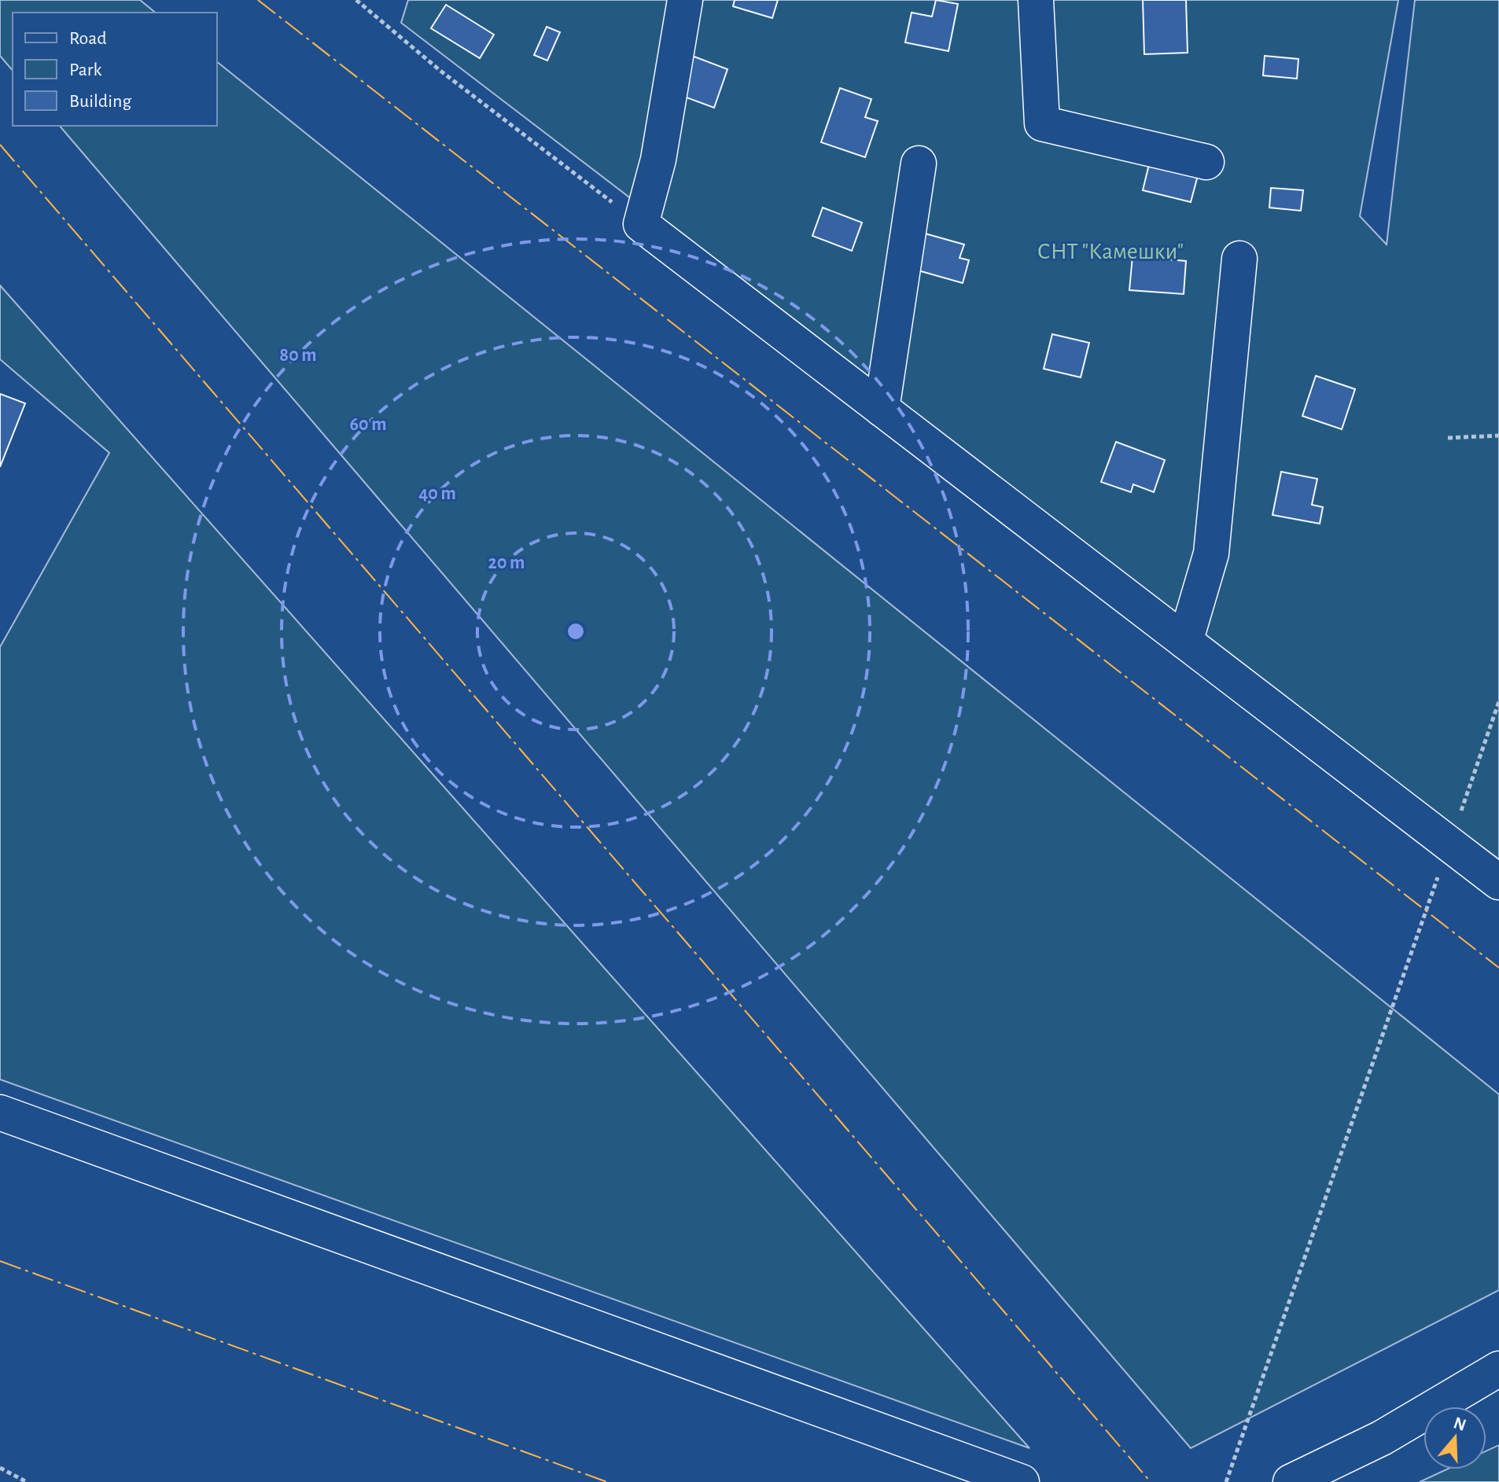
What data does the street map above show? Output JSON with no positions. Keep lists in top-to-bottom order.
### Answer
{
  "parks": ["СНТ \"Камешки\""],
  "legend": ["Road", "Park", "Building"],
  "north": "top",
  "rings": [
    "80 m",
    "60 m",
    "40 m",
    "20 m"
  ]
}
